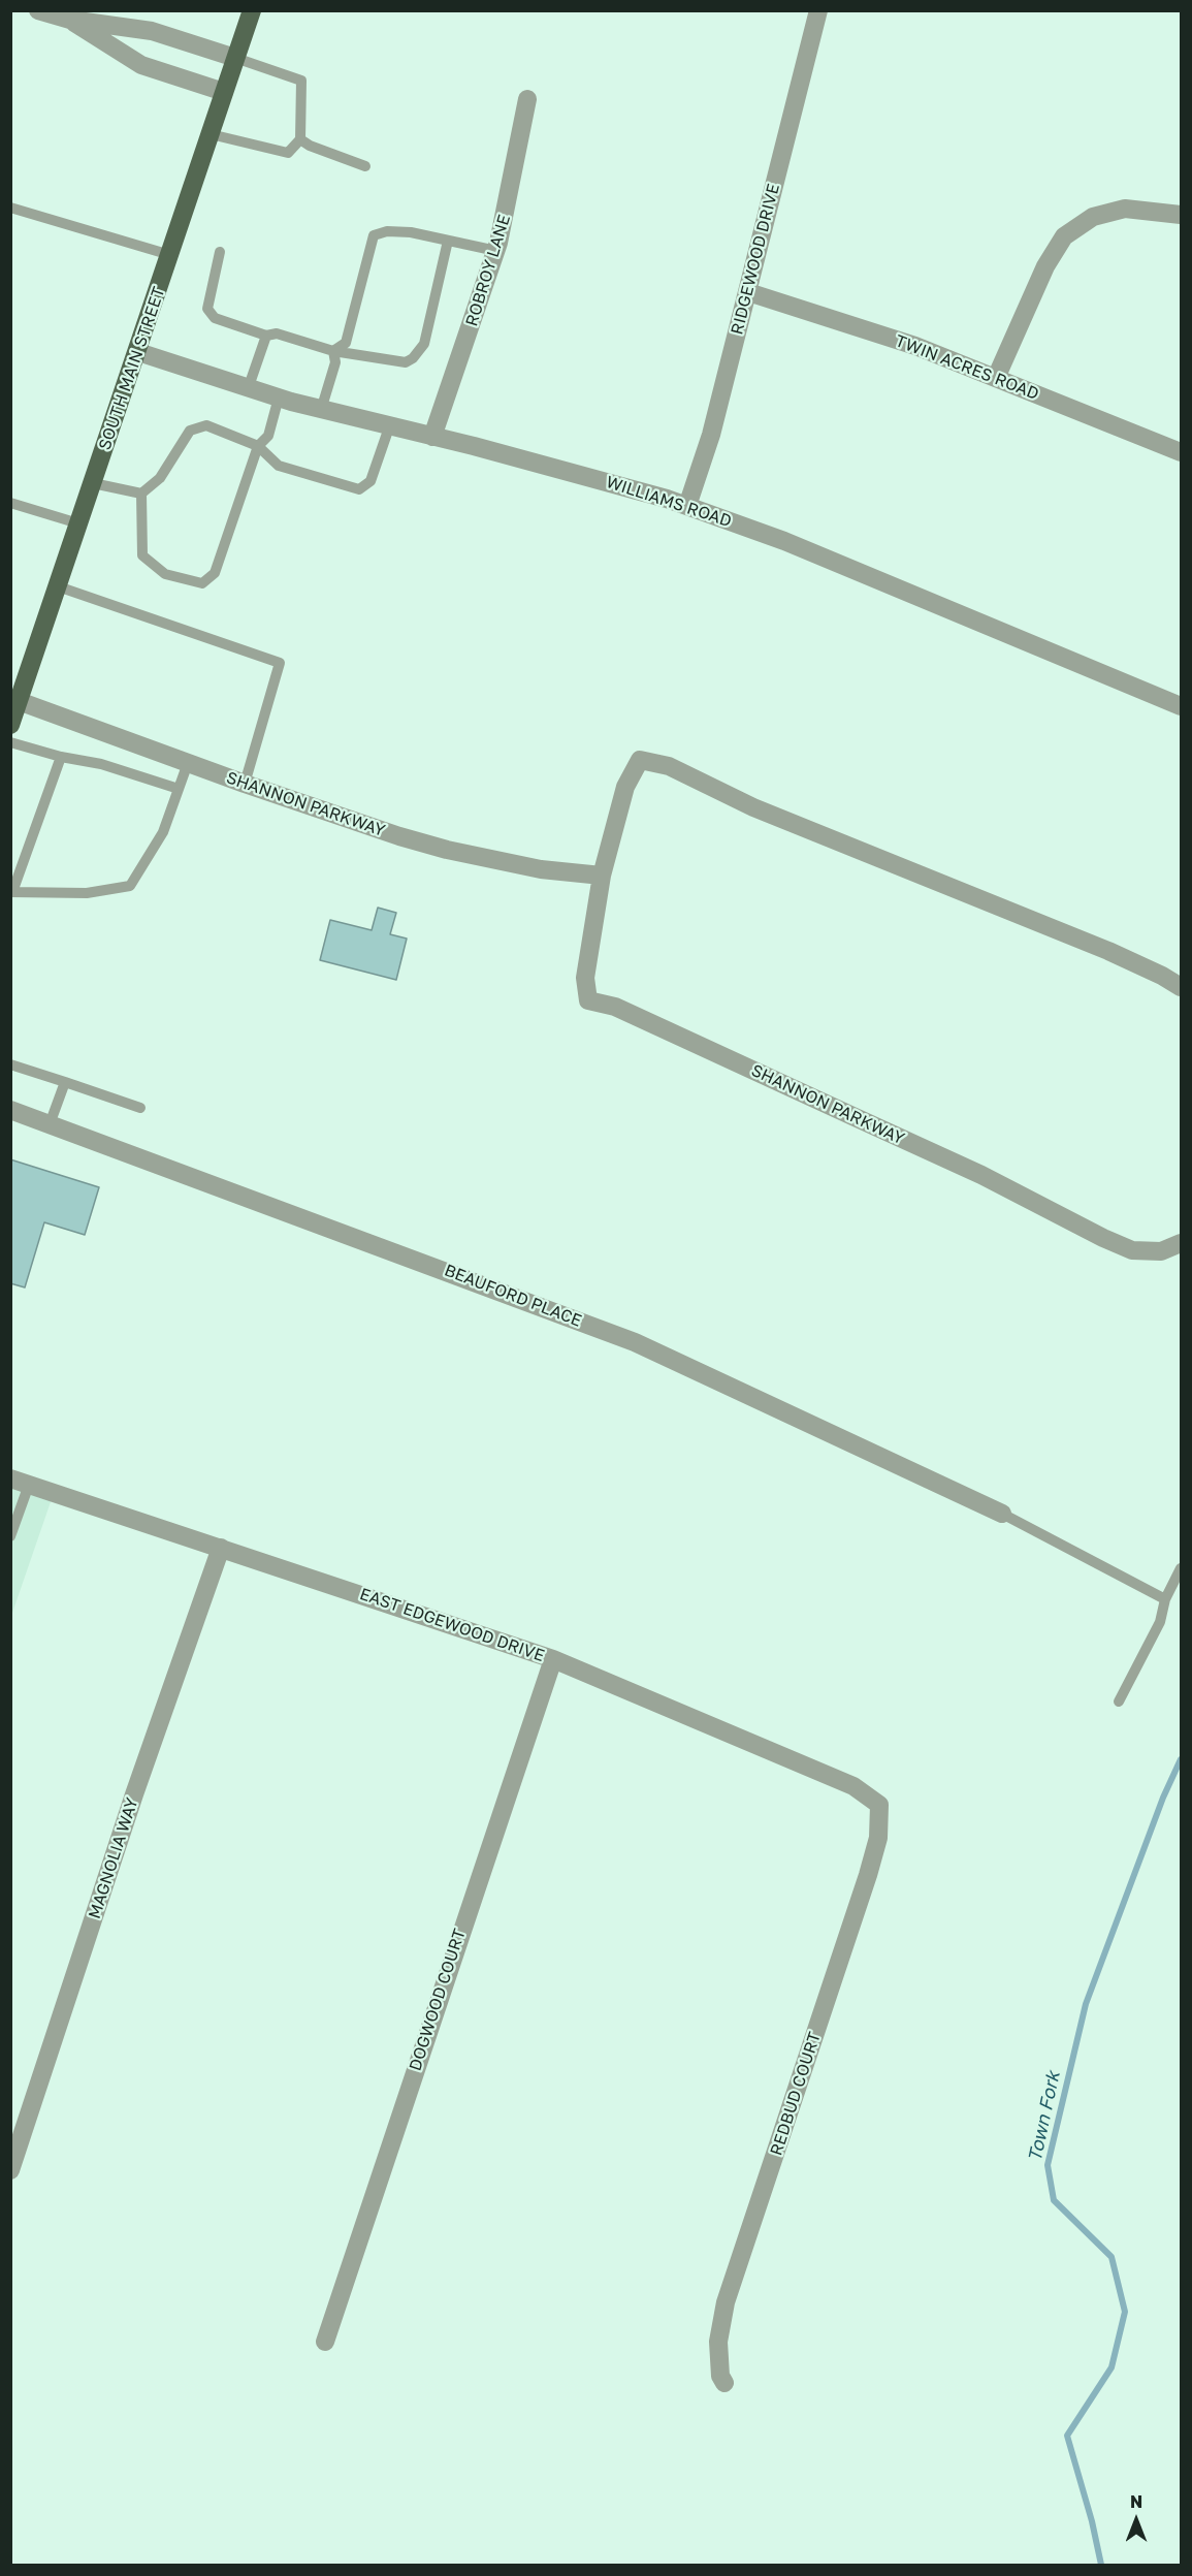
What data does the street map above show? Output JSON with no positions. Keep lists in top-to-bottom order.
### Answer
{
  "streets": {
    "main road": ["SOUTH MAIN STREET"],
    "street": [
      "RIDGEWOOD DRIVE",
      "ROBROY LANE",
      "TWIN ACRES ROAD",
      "WILLIAMS ROAD",
      "SHANNON PARKWAY",
      "BEAUFORD PLACE",
      "EAST EDGEWOOD DRIVE",
      "MAGNOLIA WAY",
      "DOGWOOD COURT",
      "REDBUD COURT"
    ]
  },
  "crossings": [
    ["RIDGEWOOD DRIVE", "TWIN ACRES ROAD"],
    ["RIDGEWOOD DRIVE", "WILLIAMS ROAD"],
    ["ROBROY LANE", "WILLIAMS ROAD"],
    ["SOUTH MAIN STREET", "WILLIAMS ROAD"],
    ["SOUTH MAIN STREET", "SHANNON PARKWAY"],
    ["EAST EDGEWOOD DRIVE", "MAGNOLIA WAY"],
    ["EAST EDGEWOOD DRIVE", "DOGWOOD COURT"],
    ["EAST EDGEWOOD DRIVE", "REDBUD COURT"]
  ],
  "water": ["Town Fork"],
  "north": "top"
}
